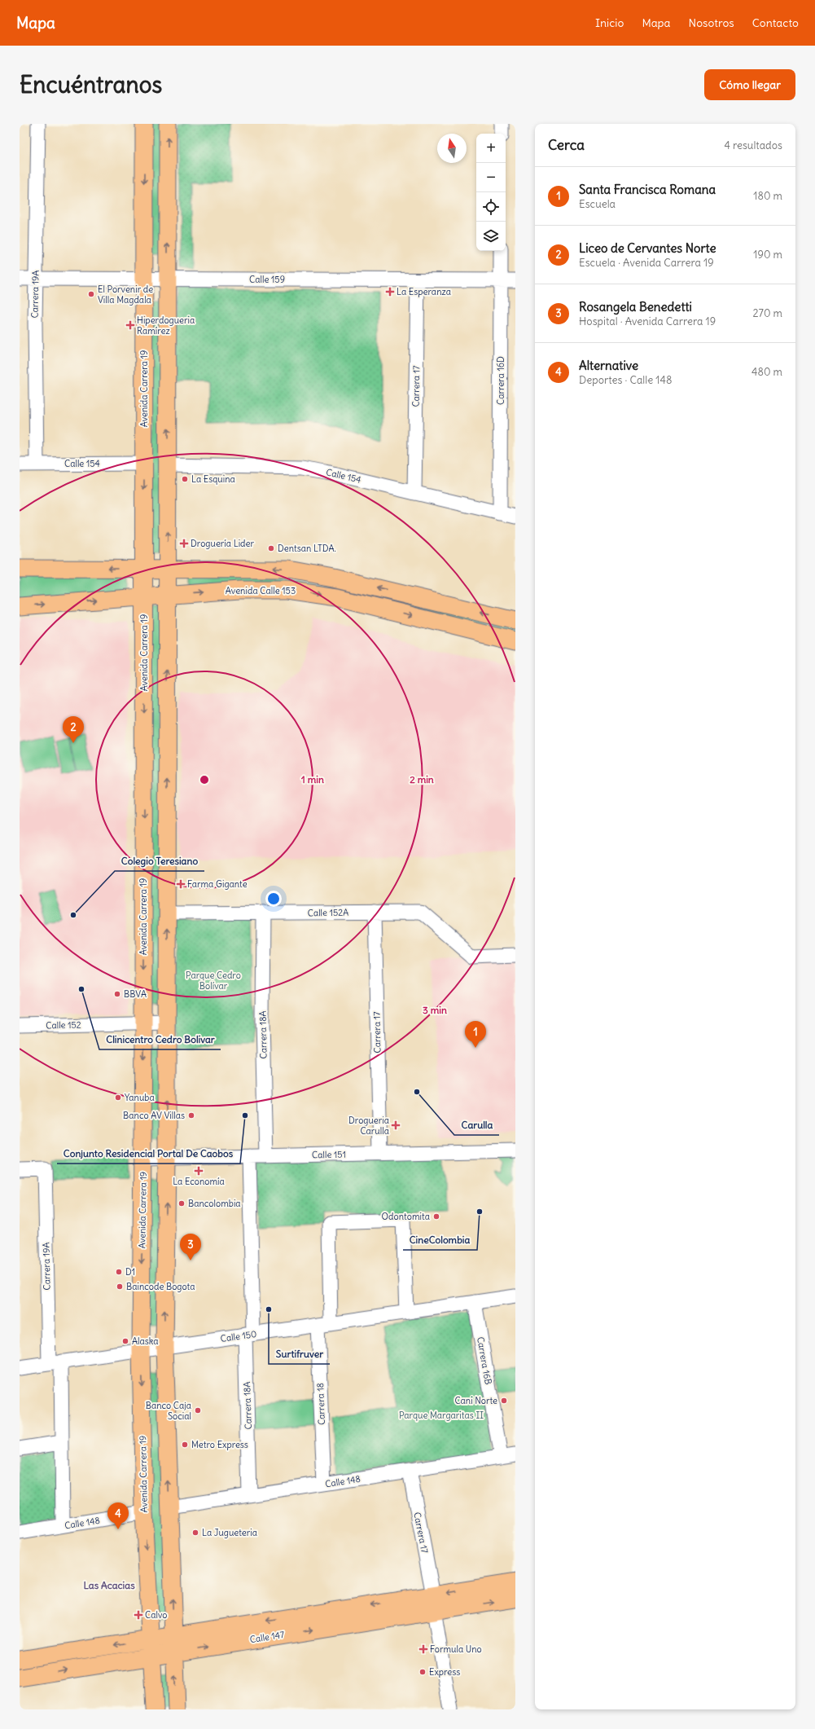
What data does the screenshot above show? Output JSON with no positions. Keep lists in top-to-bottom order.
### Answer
{
  "streets": {
    "main road": ["Avenida Carrera 19", "Avenida Calle 153", "Calle 147"],
    "street": [
      "Calle 159",
      "Carrera 19A",
      "Carrera 16D",
      "Carrera 17",
      "Calle 154",
      "Calle 152A",
      "Calle 152",
      "Carrera 18A",
      "Calle 151",
      "Calle 150",
      "Carrera 16B",
      "Carrera 18",
      "Calle 148"
    ]
  },
  "crossings": [
    ["Calle 159", "Carrera 19A"],
    ["Calle 159", "Carrera 16D"],
    ["Calle 159", "Carrera 17"],
    ["Calle 159", "Avenida Carrera 19"],
    ["Carrera 19A", "Calle 154"],
    ["Carrera 19A", "Calle 150"],
    ["Carrera 19A", "Calle 148"],
    ["Carrera 16D", "Calle 154"],
    ["Carrera 17", "Calle 154"],
    ["Carrera 17", "Calle 152A"],
    ["Carrera 17", "Calle 151"],
    ["Carrera 17", "Calle 148"],
    ["Carrera 17", "Calle 147"],
    ["Avenida Carrera 19", "Calle 154"],
    ["Avenida Carrera 19", "Avenida Calle 153"],
    ["Avenida Carrera 19", "Calle 152"],
    ["Avenida Carrera 19", "Calle 151"],
    ["Avenida Carrera 19", "Calle 150"],
    ["Avenida Carrera 19", "Calle 148"],
    ["Avenida Carrera 19", "Calle 147"],
    ["Calle 152A", "Carrera 18A"],
    ["Carrera 18A", "Calle 151"],
    ["Carrera 18A", "Calle 150"],
    ["Carrera 18A", "Calle 148"],
    ["Calle 150", "Carrera 16B"],
    ["Calle 150", "Carrera 18"],
    ["Carrera 16B", "Calle 148"],
    ["Carrera 18", "Calle 148"]
  ],
  "districts": ["Las Acacias"],
  "parks": ["Parque Cedro Bolívar", "Parque Margaritas II"],
  "places": {
    "health": [
      "La Esperanza",
      "Hiperdogueria Ramírez",
      "Droguería Lider",
      "Farma Gigante",
      "Drogueria Carulla",
      "La Economía",
      "Calvo",
      "Formula Uno"
    ],
    "other": [
      "El Porvenir de Villa Magdala",
      "La Esquina",
      "Dentsan LTDA.",
      "Colegio Teresiano",
      "Clinicentro Cedro Bolivar",
      "BBVA",
      "Carulla",
      "Yanuba",
      "Banco AV Villas",
      "Conjunto Residencial Portal De Caobos",
      "Bancolombia",
      "CineColombia",
      "Odontomita",
      "D1",
      "Baincode Bogota",
      "Surtifruver",
      "Alaska",
      "Cani Norte",
      "Banco Caja Social",
      "Metro Express",
      "La Jugueteria",
      "Express"
    ]
  },
  "north": "top",
  "page": {
    "header": "Mapa",
    "nav": [
      "Inicio",
      "Mapa",
      "Nosotros",
      "Contacto"
    ],
    "buttons": "Cómo llegar",
    "title": "Encuéntranos",
    "heading": ["Cerca", "4 resultados"],
    "map_buttons": ["+", "−"],
    "list": [
      {
        "mark": "1",
        "name": "Santa Francisca Romana",
        "note": "Escuela",
        "value": "180 m"
      },
      {
        "mark": "2",
        "name": "Liceo de Cervantes Norte",
        "note": "Escuela · Avenida Carrera 19",
        "value": "190 m"
      },
      {
        "mark": "3",
        "name": "Rosangela Benedetti",
        "note": "Hospital · Avenida Carrera 19",
        "value": "270 m"
      },
      {
        "mark": "4",
        "name": "Alternative",
        "note": "Deportes · Calle 148",
        "value": "480 m"
      }
    ],
    "pins": [
      "2",
      "1",
      "3",
      "4"
    ]
  },
  "rings": ["1 min", "2 min", "3 min"]
}
